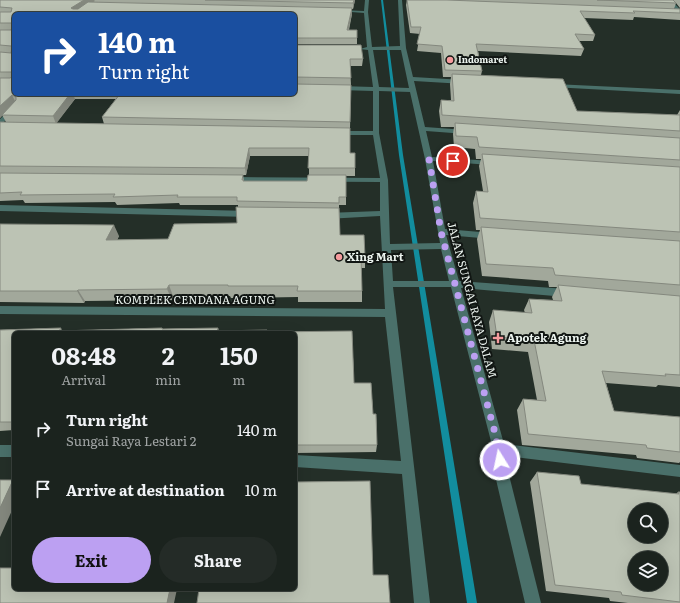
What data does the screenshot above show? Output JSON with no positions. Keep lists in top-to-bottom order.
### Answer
{
  "streets": {
    "street": ["KOMPLEK CENDANA AGUNG", "JALAN SUNGAI RAYA DALAM"]
  },
  "places": {
    "other": ["Indomaret", "Xing Mart"],
    "health": ["Apotek Agung"]
  },
  "page": {
    "turn": ["140 m", "Turn right"],
    "eta": [
      "08:48",
      "Arrival",
      "2",
      "min",
      "150",
      "m"
    ],
    "list": [
      {
        "name": "Turn right",
        "note": "Sungai Raya Lestari 2",
        "value": "140 m"
      },
      {
        "name": "Arrive at destination",
        "value": "10 m"
      }
    ],
    "buttons": ["Exit", "Share"]
  }
}
